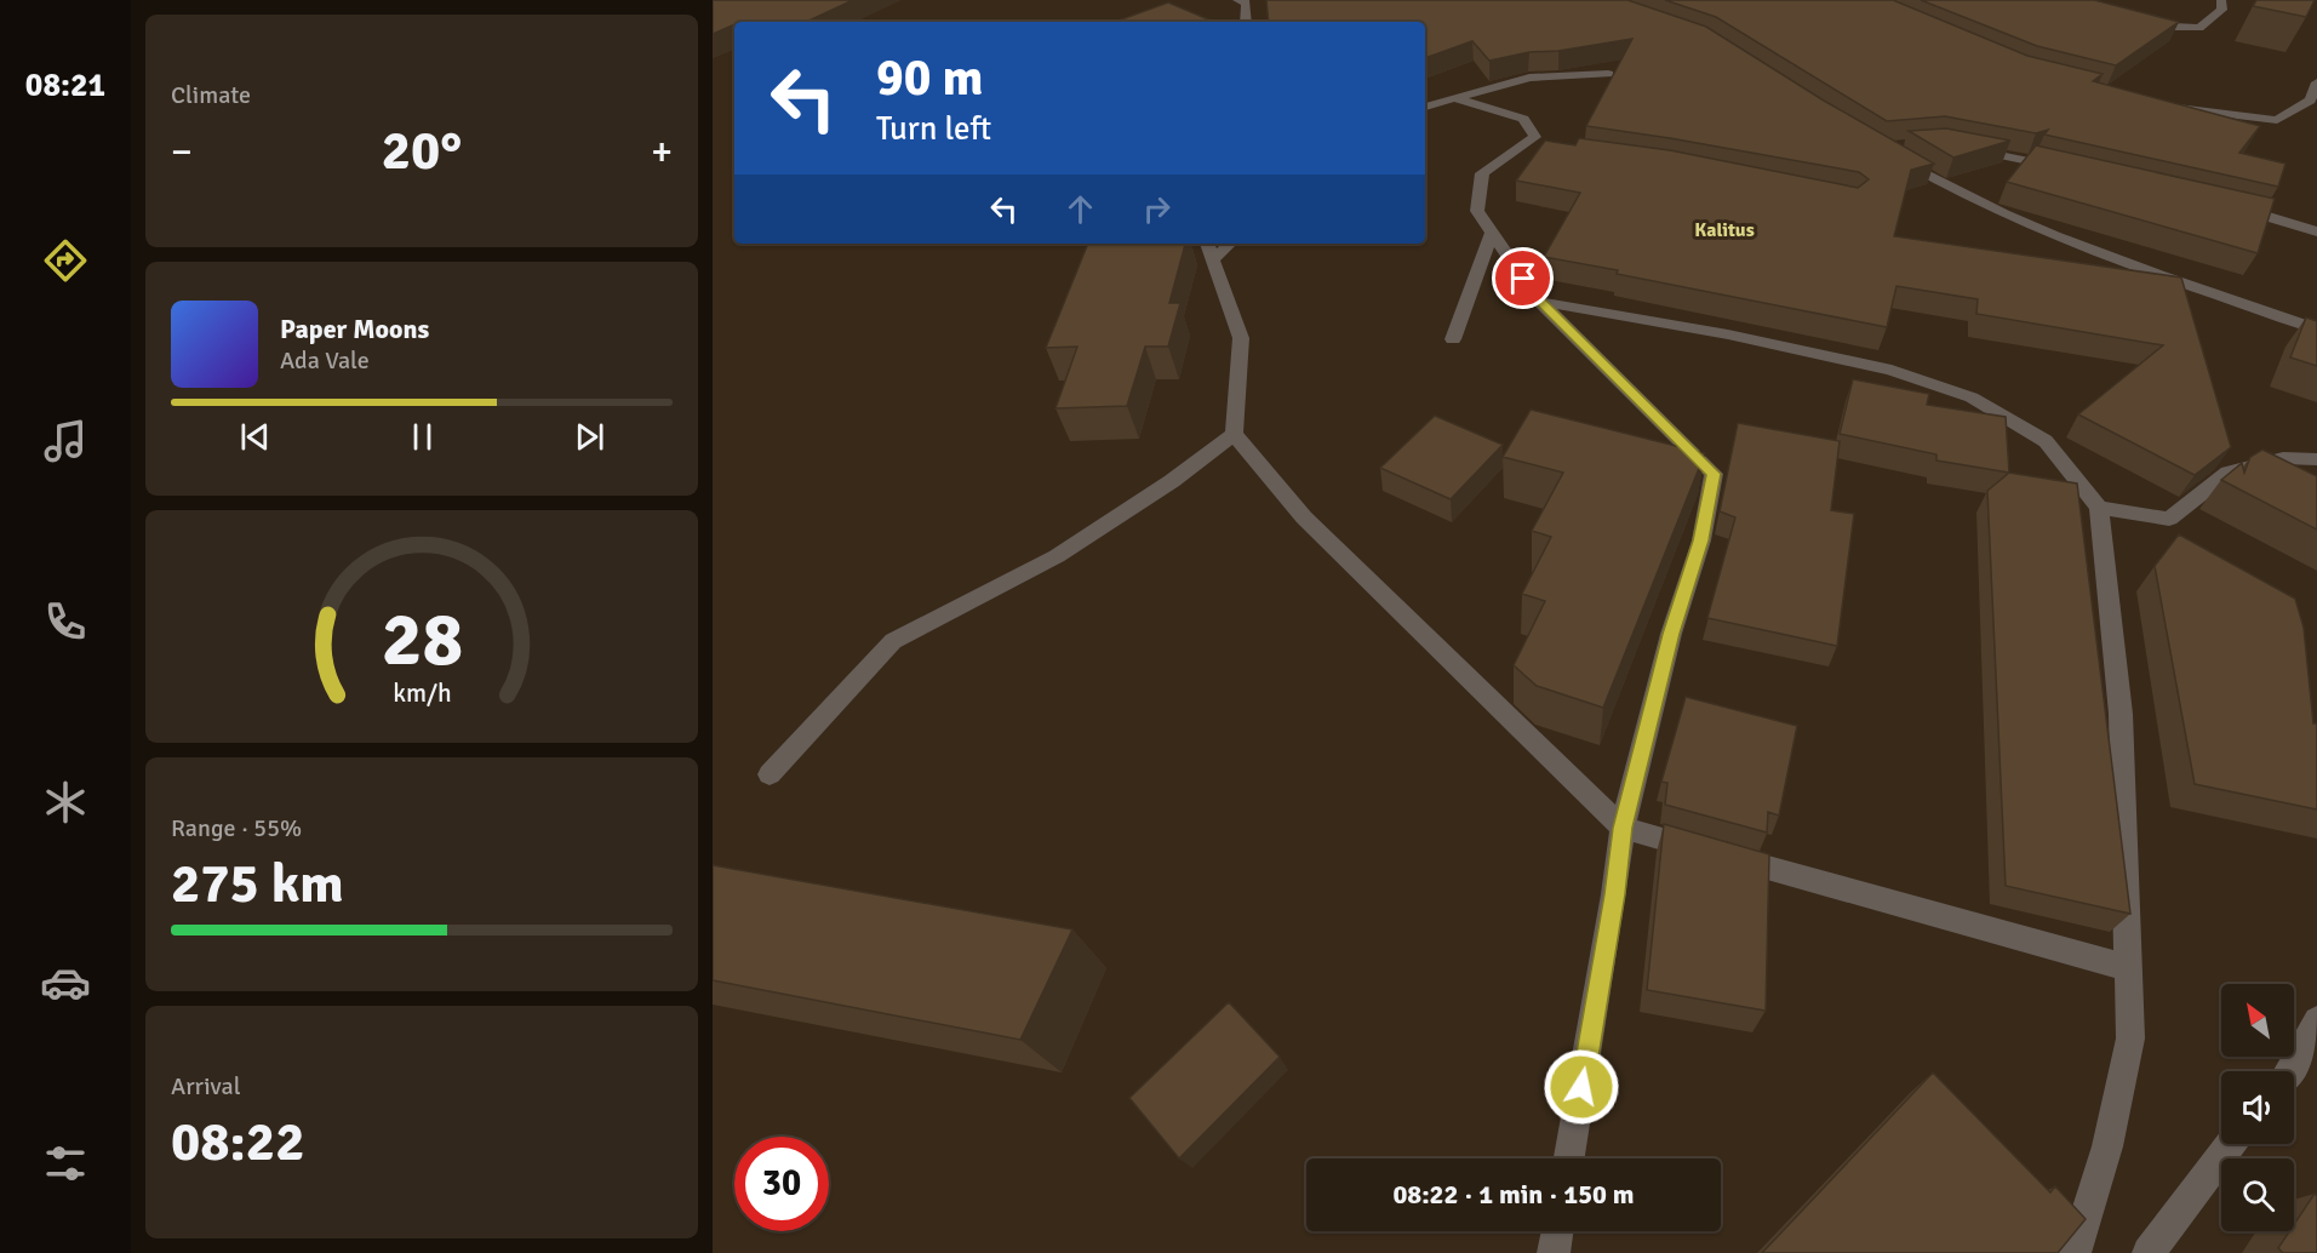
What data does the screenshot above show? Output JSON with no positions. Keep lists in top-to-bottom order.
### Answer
{
  "districts": ["Kalitus"],
  "north": "top left",
  "page": {
    "tabs": "08:21",
    "tile": [
      "Climate",
      ["Range · 55%", "275 km"],
      ["Arrival", "08:22"]
    ],
    "turn": ["90 m", "Turn left"],
    "heat": ["−", "20°", "+"],
    "song": ["Paper Moons", "Ada Vale"],
    "limit": "30",
    "trip": "08:22 · 1 min · 150 m",
    "gauge": ["28", "km/h"]
  }
}
